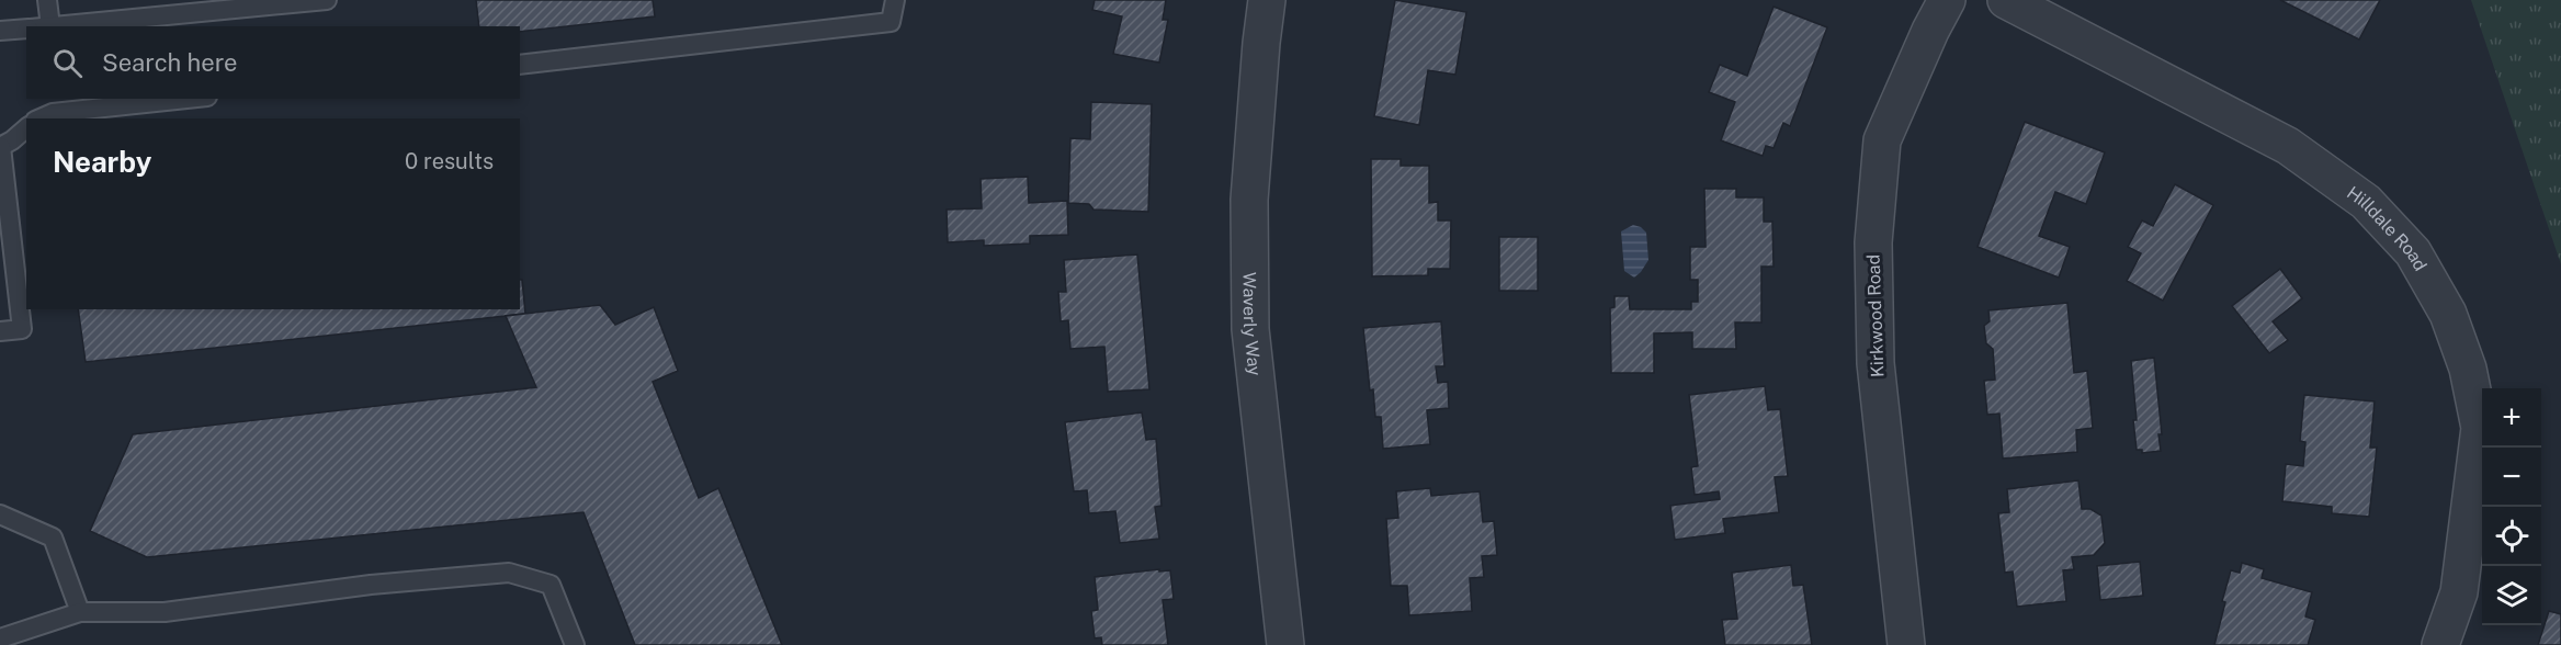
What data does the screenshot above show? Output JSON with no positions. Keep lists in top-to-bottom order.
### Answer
{
  "streets": {
    "street": ["Hilldale Road", "Kirkwood Road", "Waverly Way"]
  },
  "page": {
    "search": "Search here",
    "heading": ["Nearby", "0 results"],
    "map_buttons": ["+", "−"]
  }
}
